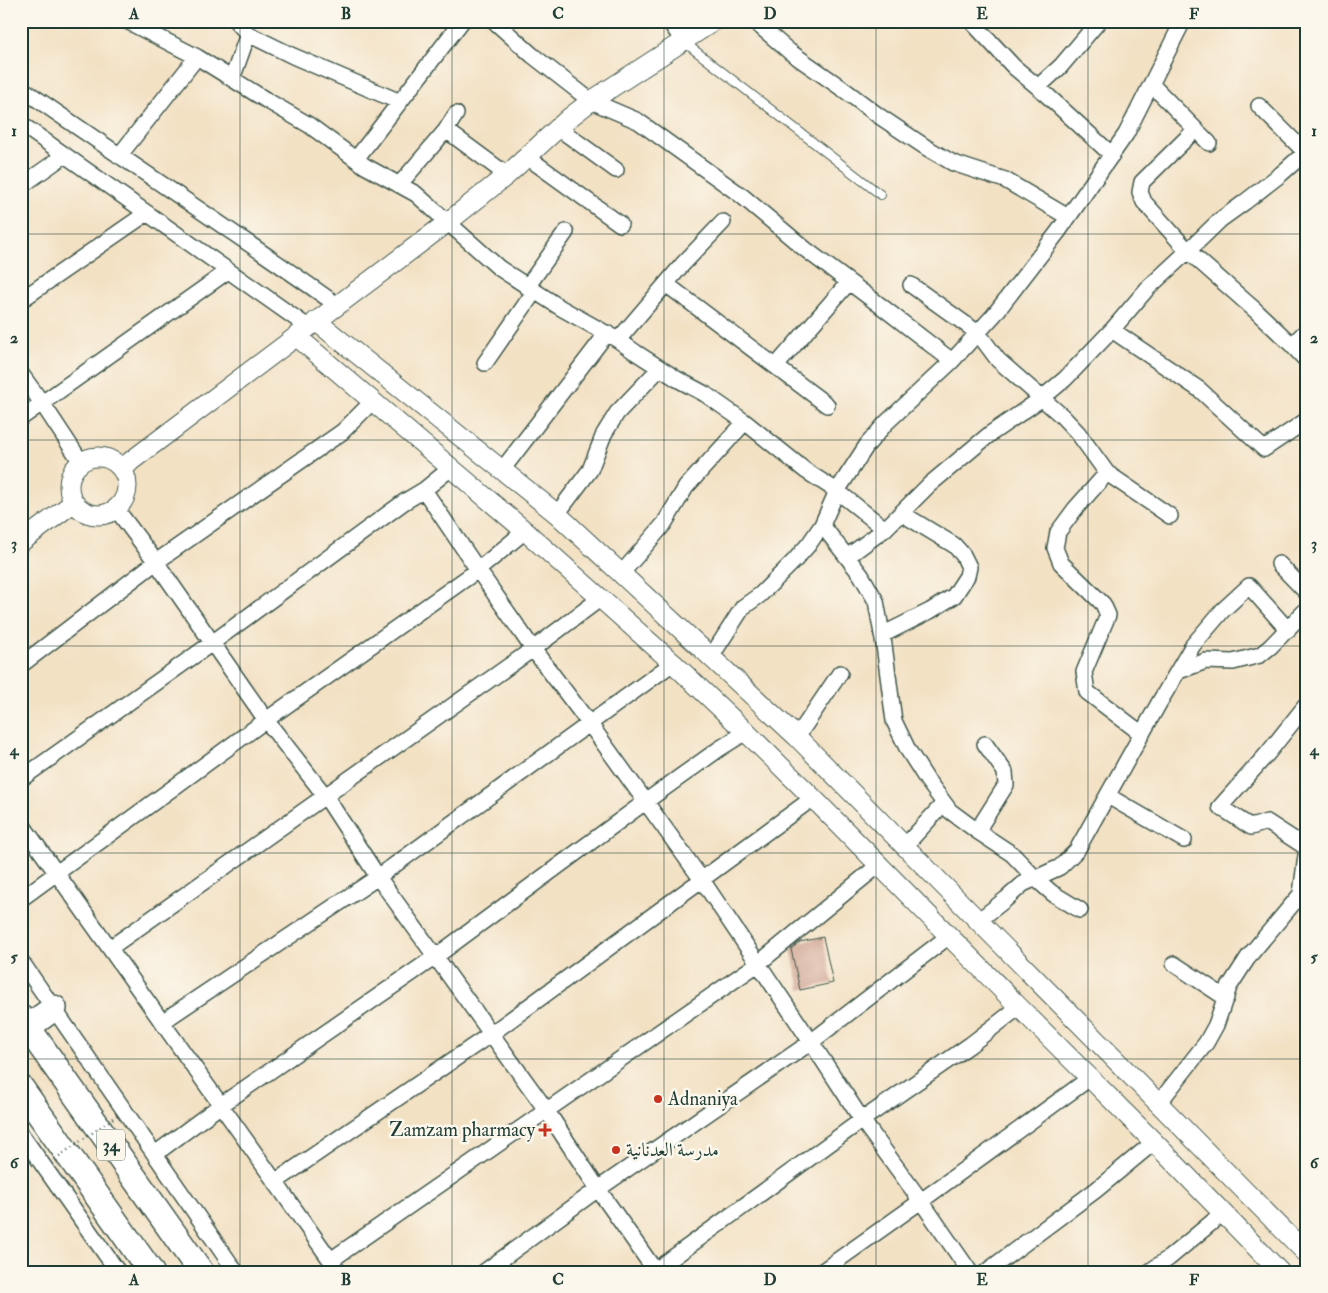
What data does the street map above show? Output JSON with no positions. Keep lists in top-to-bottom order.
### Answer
{
  "streets": {
    "highway": ["34"]
  },
  "places": {
    "other": ["Adnaniya", "مدرسة العدنانية"],
    "health": ["Zamzam pharmacy"]
  },
  "grid": {
    "columns": [
      "A",
      "B",
      "C",
      "D",
      "E",
      "F"
    ],
    "rows": [
      "1",
      "2",
      "3",
      "4",
      "5",
      "6"
    ]
  }
}
